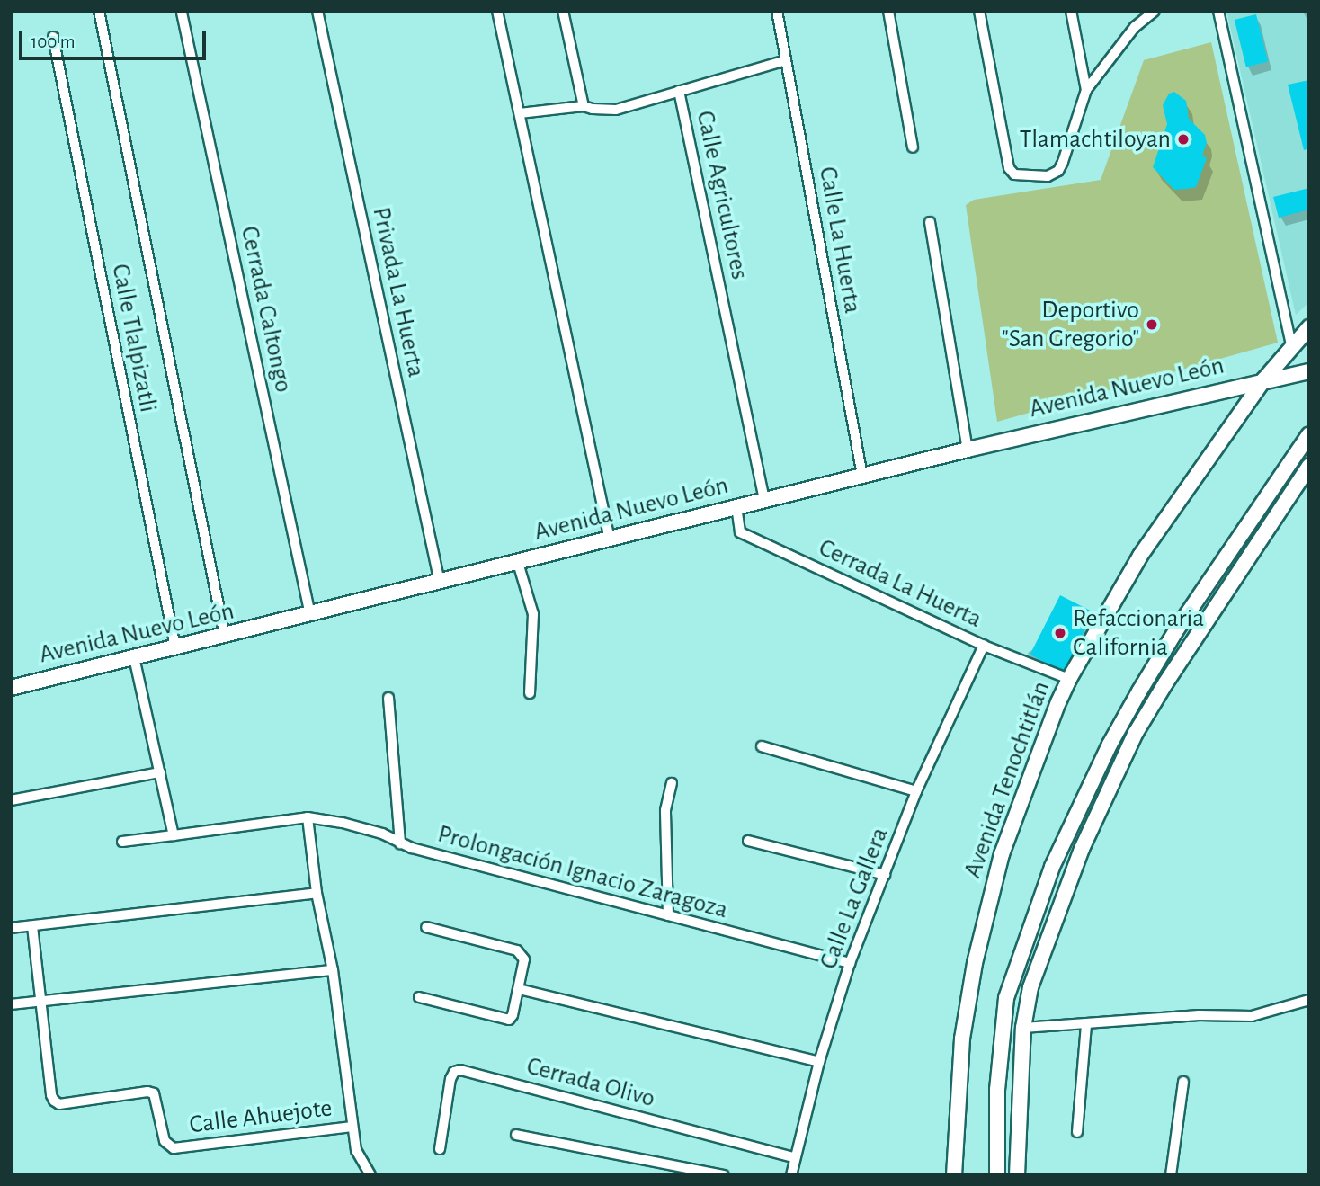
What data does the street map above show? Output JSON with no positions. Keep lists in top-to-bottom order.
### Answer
{
  "streets": {
    "street": [
      "Calle Agricultores",
      "Calle La Huerta",
      "Privada La Huerta",
      "Cerrada Caltongo",
      "Calle Tlalpizatli",
      "Avenida Nuevo León",
      "Cerrada La Huerta",
      "Avenida Tenochtitlán",
      "Prolongación Ignacio Zaragoza",
      "Calle La Gallera",
      "Cerrada Olivo",
      "Calle Ahuejote"
    ]
  },
  "crossings": [
    ["Calle Agricultores", "Avenida Nuevo León"],
    ["Calle La Huerta", "Avenida Nuevo León"],
    ["Privada La Huerta", "Avenida Nuevo León"],
    ["Cerrada Caltongo", "Avenida Nuevo León"],
    ["Calle Tlalpizatli", "Avenida Nuevo León"],
    ["Avenida Nuevo León", "Cerrada La Huerta"],
    ["Avenida Nuevo León", "Avenida Tenochtitlán"],
    ["Cerrada La Huerta", "Avenida Tenochtitlán"],
    ["Cerrada La Huerta", "Calle La Gallera"],
    ["Prolongación Ignacio Zaragoza", "Calle La Gallera"],
    ["Calle La Gallera", "Cerrada Olivo"]
  ],
  "places": ["Tlamachtiloyan", "Deportivo \"San Gregorio\"", "Refaccionaria California"],
  "scale_bar": "100 m"
}
